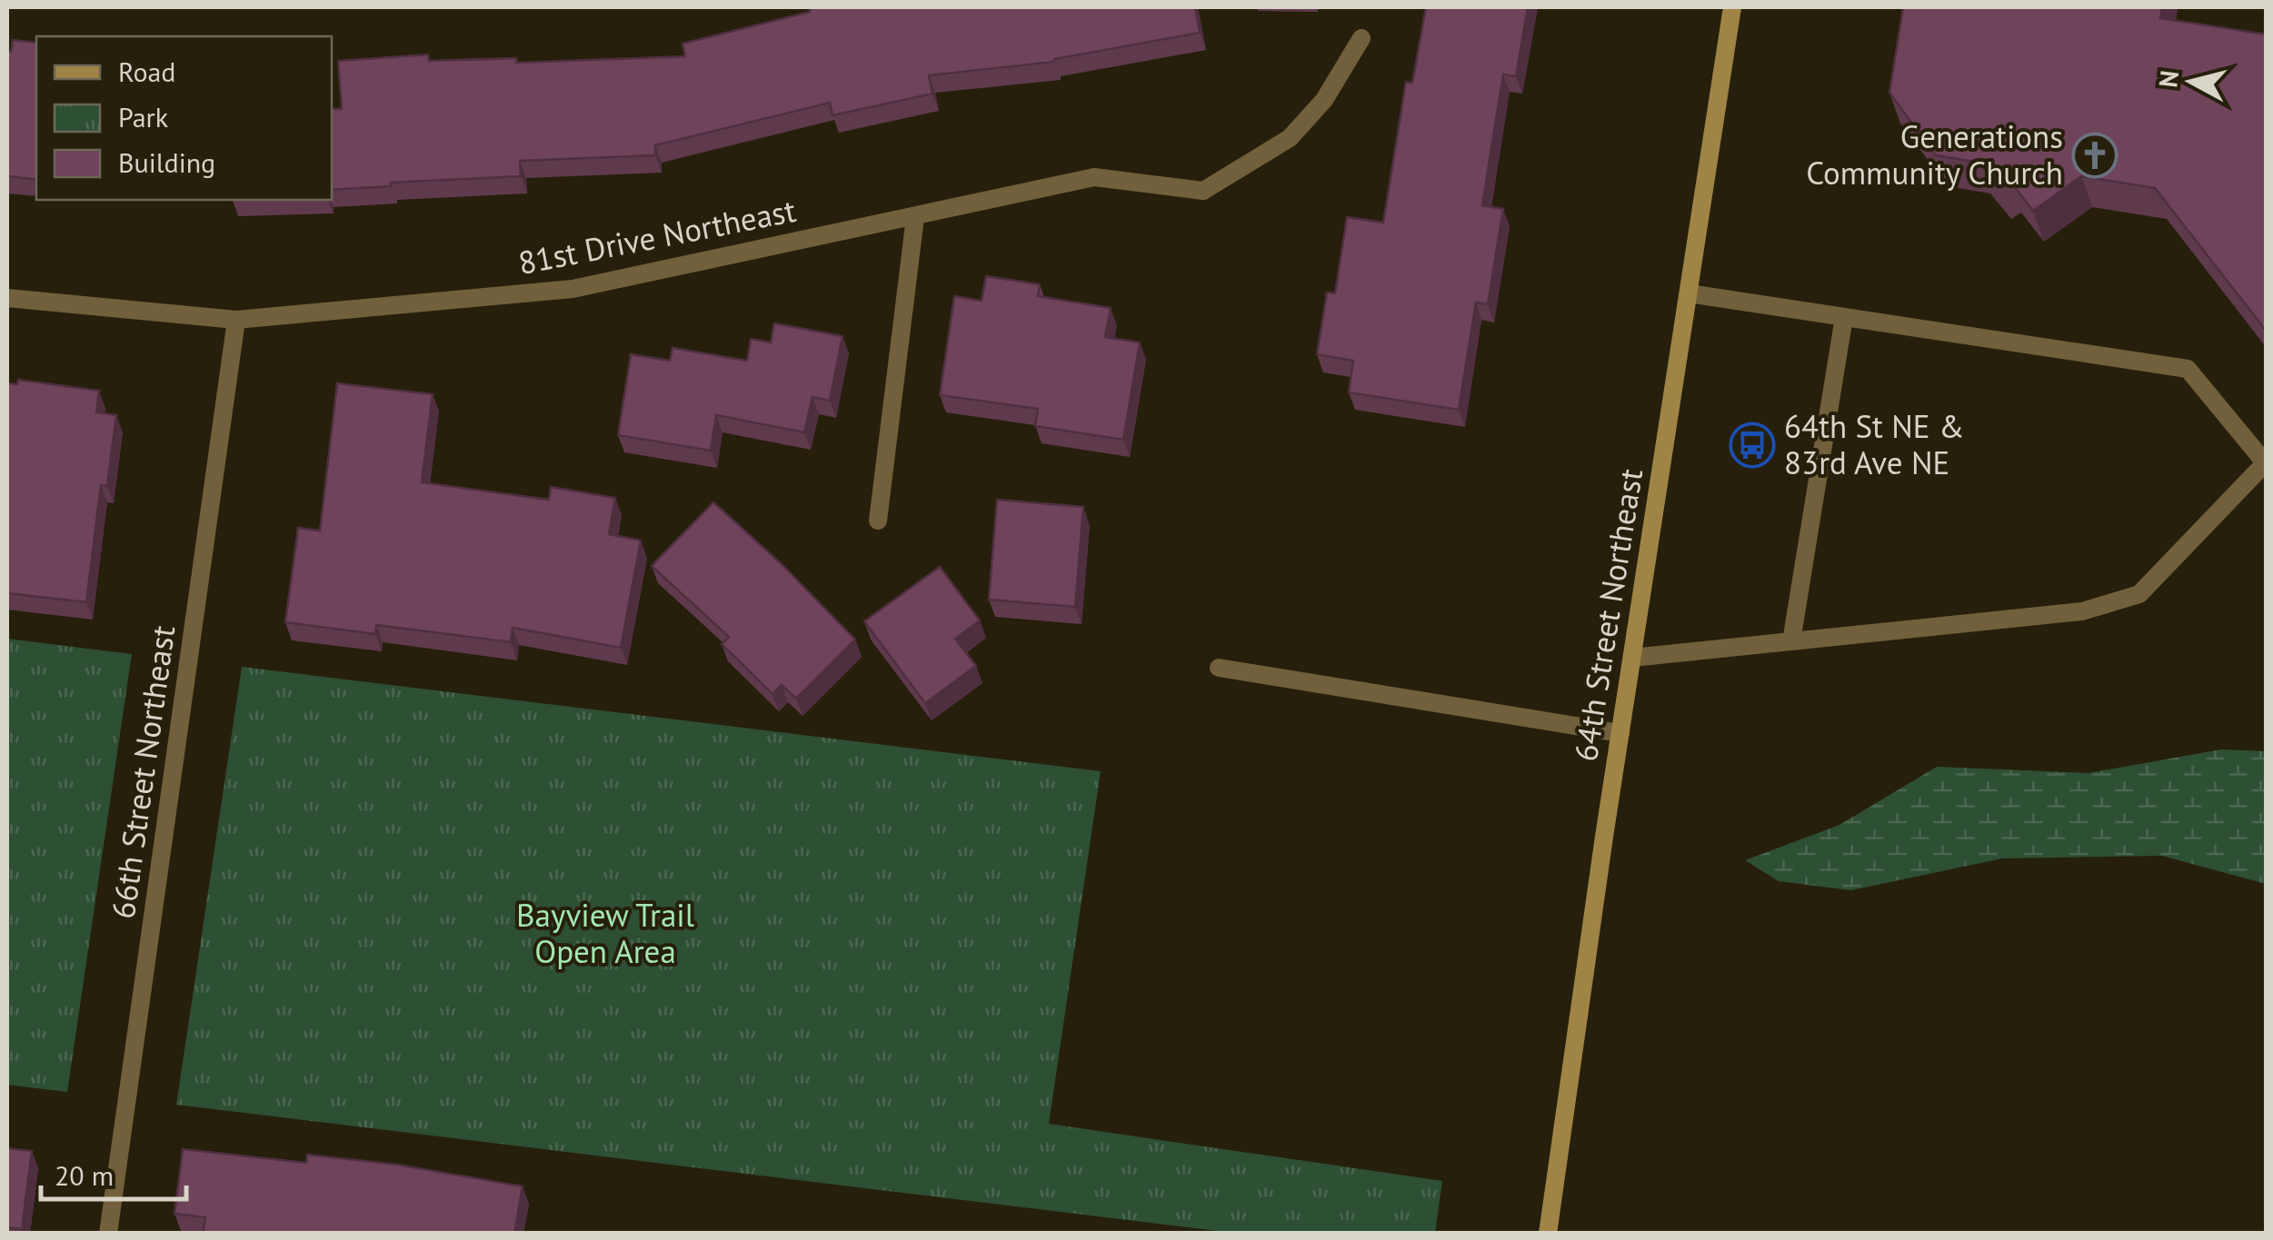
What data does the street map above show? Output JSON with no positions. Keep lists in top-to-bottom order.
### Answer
{
  "streets": {
    "main road": ["64th Street Northeast"],
    "street": ["81st Drive Northeast", "66th Street Northeast"]
  },
  "crossings": [
    ["81st Drive Northeast", "66th Street Northeast"]
  ],
  "parks": ["Bayview Trail Open Area"],
  "places": {
    "church": ["Generations Community Church"],
    "bus stop": ["64th St NE & 83rd Ave NE"]
  },
  "legend": ["Road", "Park", "Building"],
  "scale_bar": "20 m",
  "north": "left"
}
